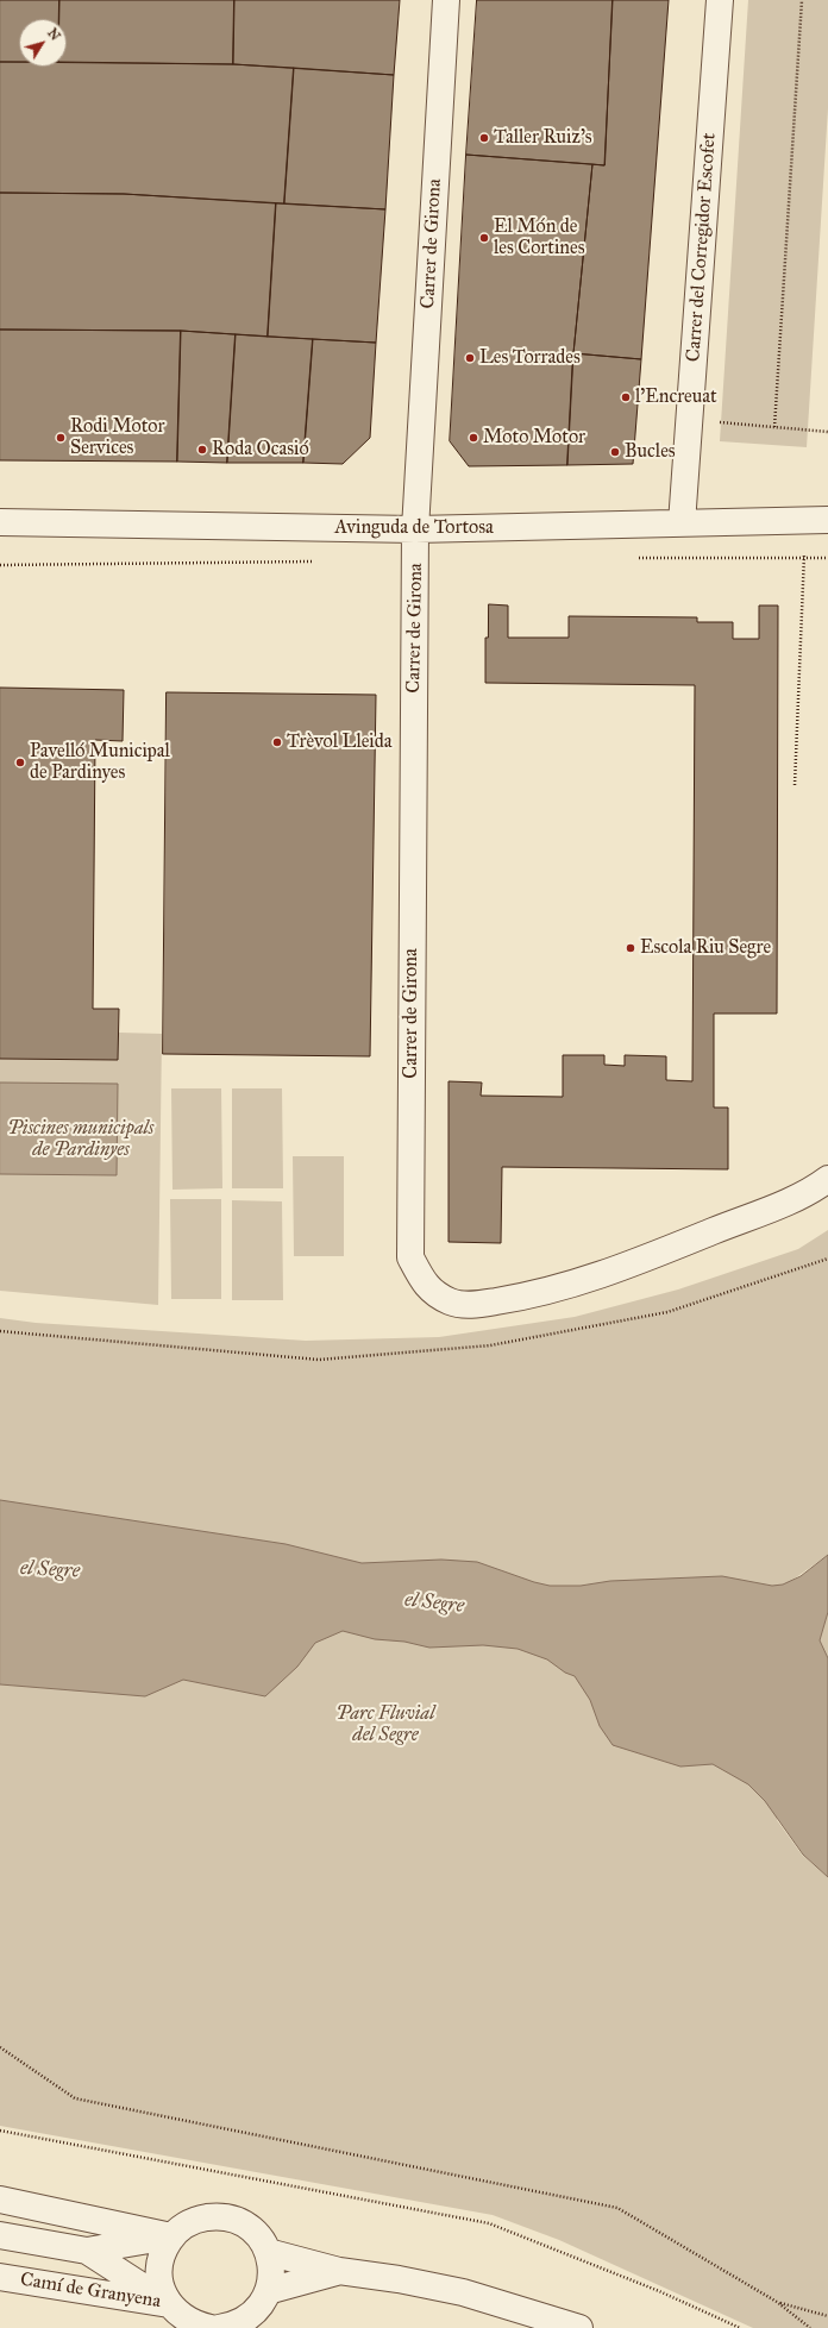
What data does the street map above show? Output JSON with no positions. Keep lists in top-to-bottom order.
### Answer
{
  "streets": {
    "street": [
      "Carrer de Girona",
      "Carrer del Corregidor Escofet",
      "Avinguda de Tortosa",
      "Camí de Granyena"
    ]
  },
  "crossings": [
    ["Carrer de Girona", "Avinguda de Tortosa"],
    ["Carrer del Corregidor Escofet", "Avinguda de Tortosa"]
  ],
  "water": ["el Segre"],
  "parks": ["Piscines municipals de Pardinyes", "Parc Fluvial del Segre"],
  "places": [
    "Taller Ruiz's",
    "El Món de les Cortines",
    "Les Torrades",
    "l'Encreuat",
    "Rodi Motor Services",
    "Moto Motor",
    "Roda Ocasió",
    "Bucles",
    "Trèvol Lleida",
    "Pavelló Municipal de Pardinyes",
    "Escola Riu Segre"
  ],
  "north": "top right"
}
